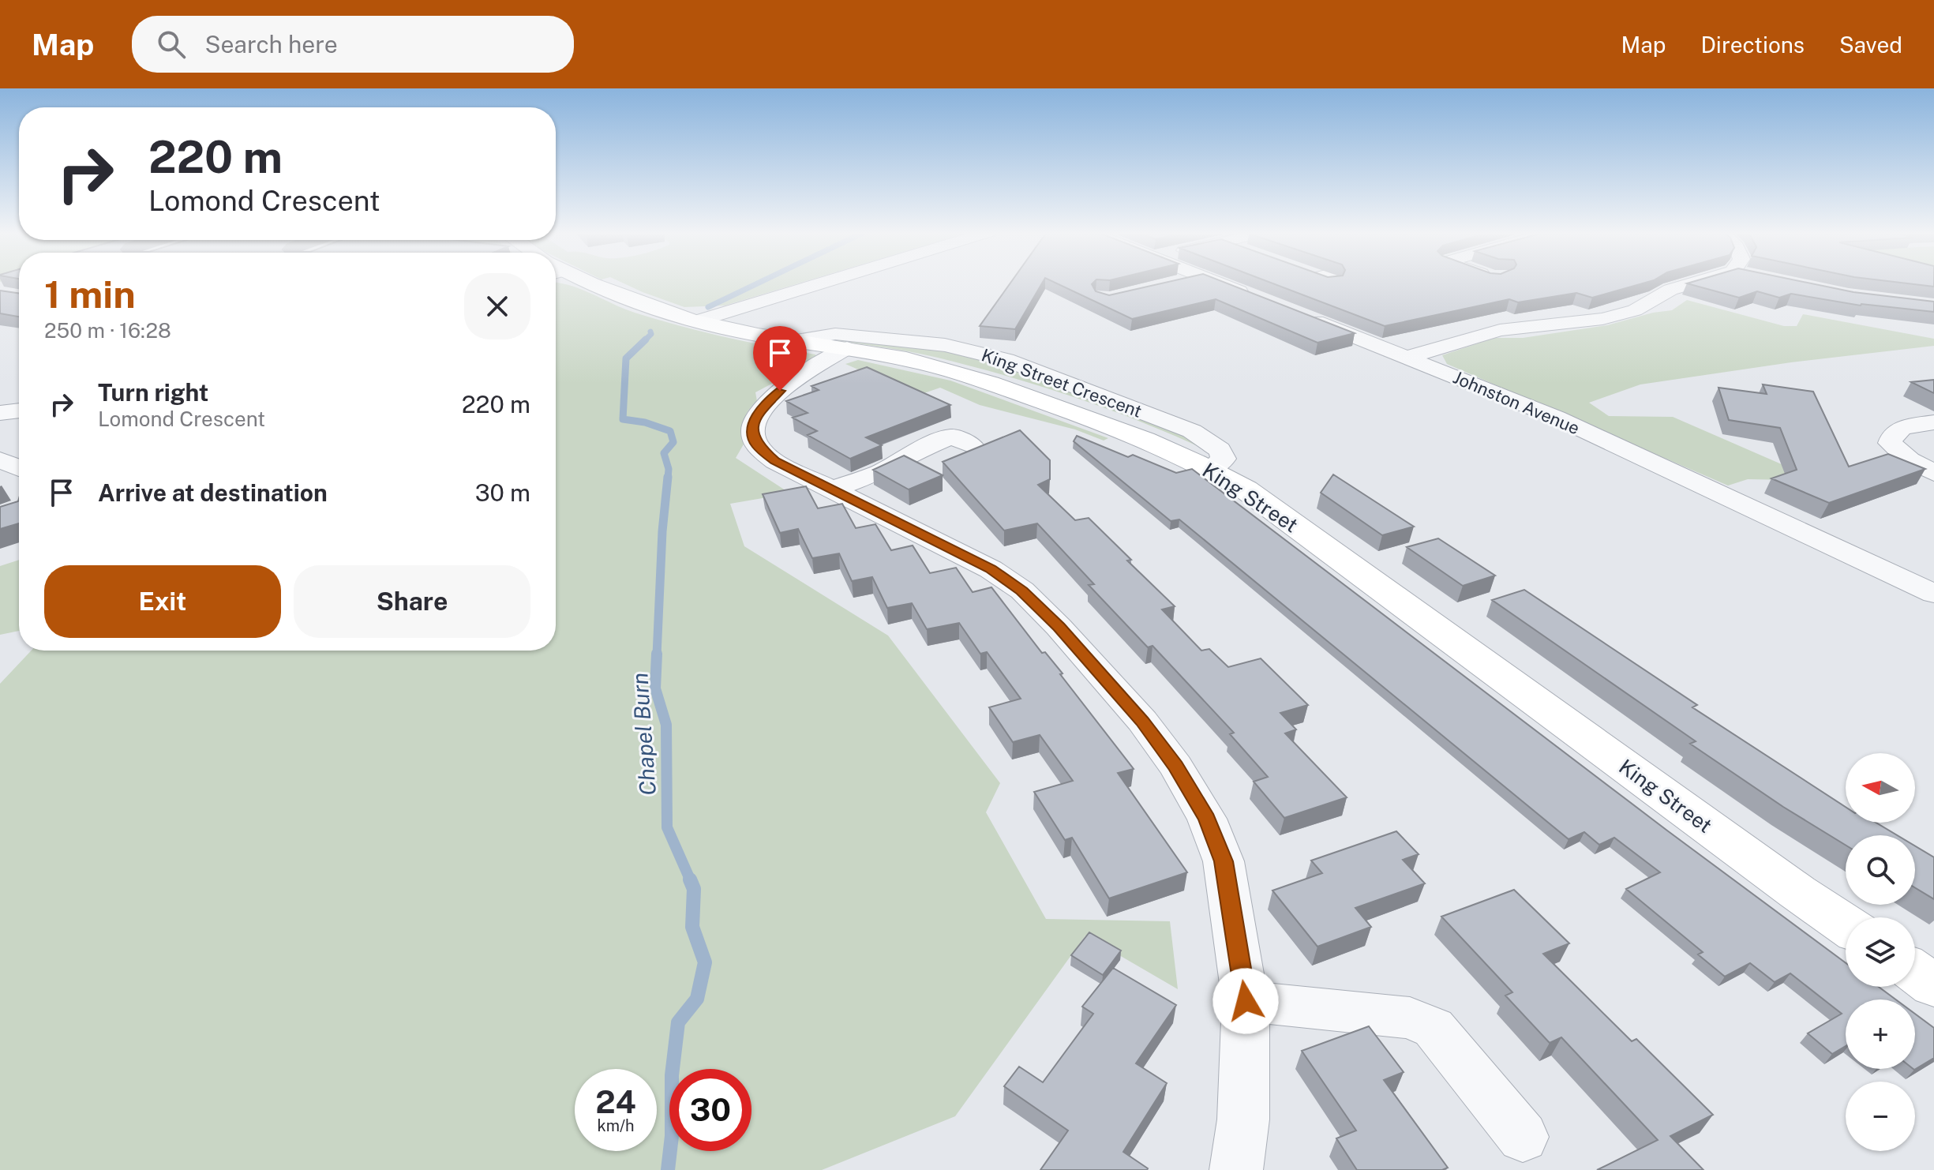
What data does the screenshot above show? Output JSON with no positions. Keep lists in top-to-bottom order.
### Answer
{
  "streets": {
    "main road": ["King Street"],
    "street": ["King Street Crescent", "Johnston Avenue"]
  },
  "crossings": [
    ["King Street Crescent", "King Street"]
  ],
  "water": ["Chapel Burn"],
  "north": "left",
  "page": {
    "header": "Map",
    "search": "Search here",
    "nav": ["Map", "Directions", "Saved"],
    "turn": ["220 m", "Lomond Crescent"],
    "heading": ["1 min", "250 m · 16:28"],
    "list": [
      {
        "name": "Turn right",
        "note": "Lomond Crescent",
        "value": "220 m"
      },
      {
        "name": "Arrive at destination",
        "value": "30 m"
      }
    ],
    "buttons": ["Exit", "Share"],
    "map_buttons": ["+", "−"],
    "speed": "24 km/h",
    "limit": "30"
  }
}
